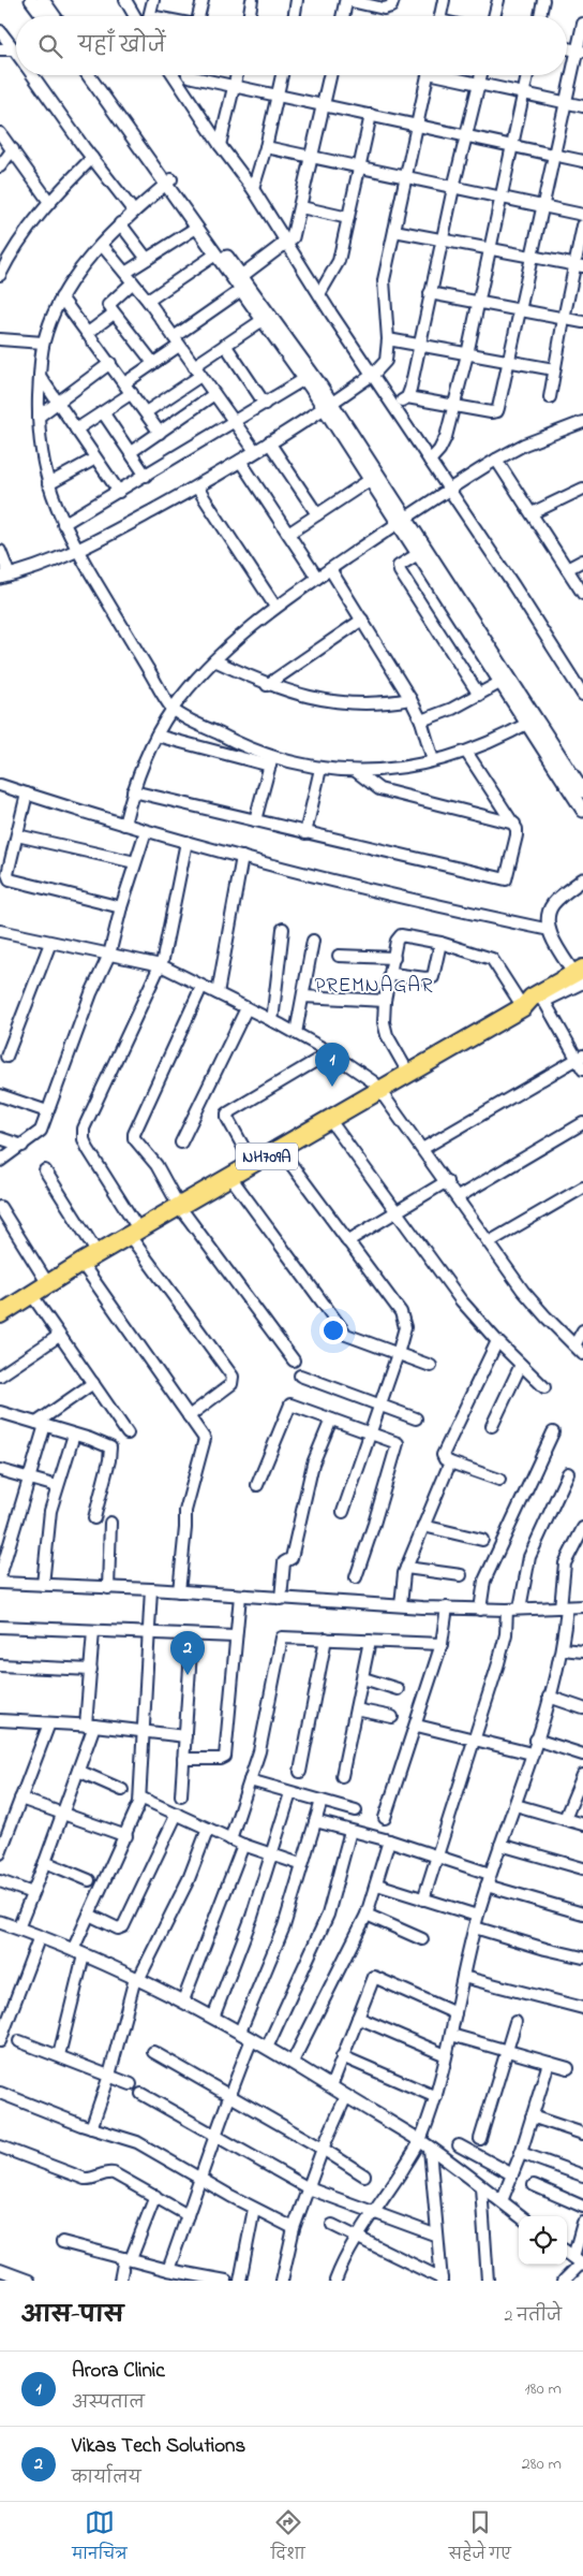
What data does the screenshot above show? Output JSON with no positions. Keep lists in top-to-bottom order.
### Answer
{
  "streets": {
    "highway": ["NH709A"]
  },
  "districts": ["PREMNAGAR"],
  "page": {
    "search": "यहाँ खोजें",
    "pins": ["1", "2"],
    "heading": ["आस-पास", "2 नतीजे"],
    "list": [
      {
        "mark": "1",
        "name": "Arora Clinic",
        "note": "अस्पताल",
        "value": "180 m"
      },
      {
        "mark": "2",
        "name": "Vikas Tech Solutions",
        "note": "कार्यालय",
        "value": "280 m"
      }
    ],
    "nav": ["मानचित्र", "दिशा", "सहेजे गए"]
  }
}
